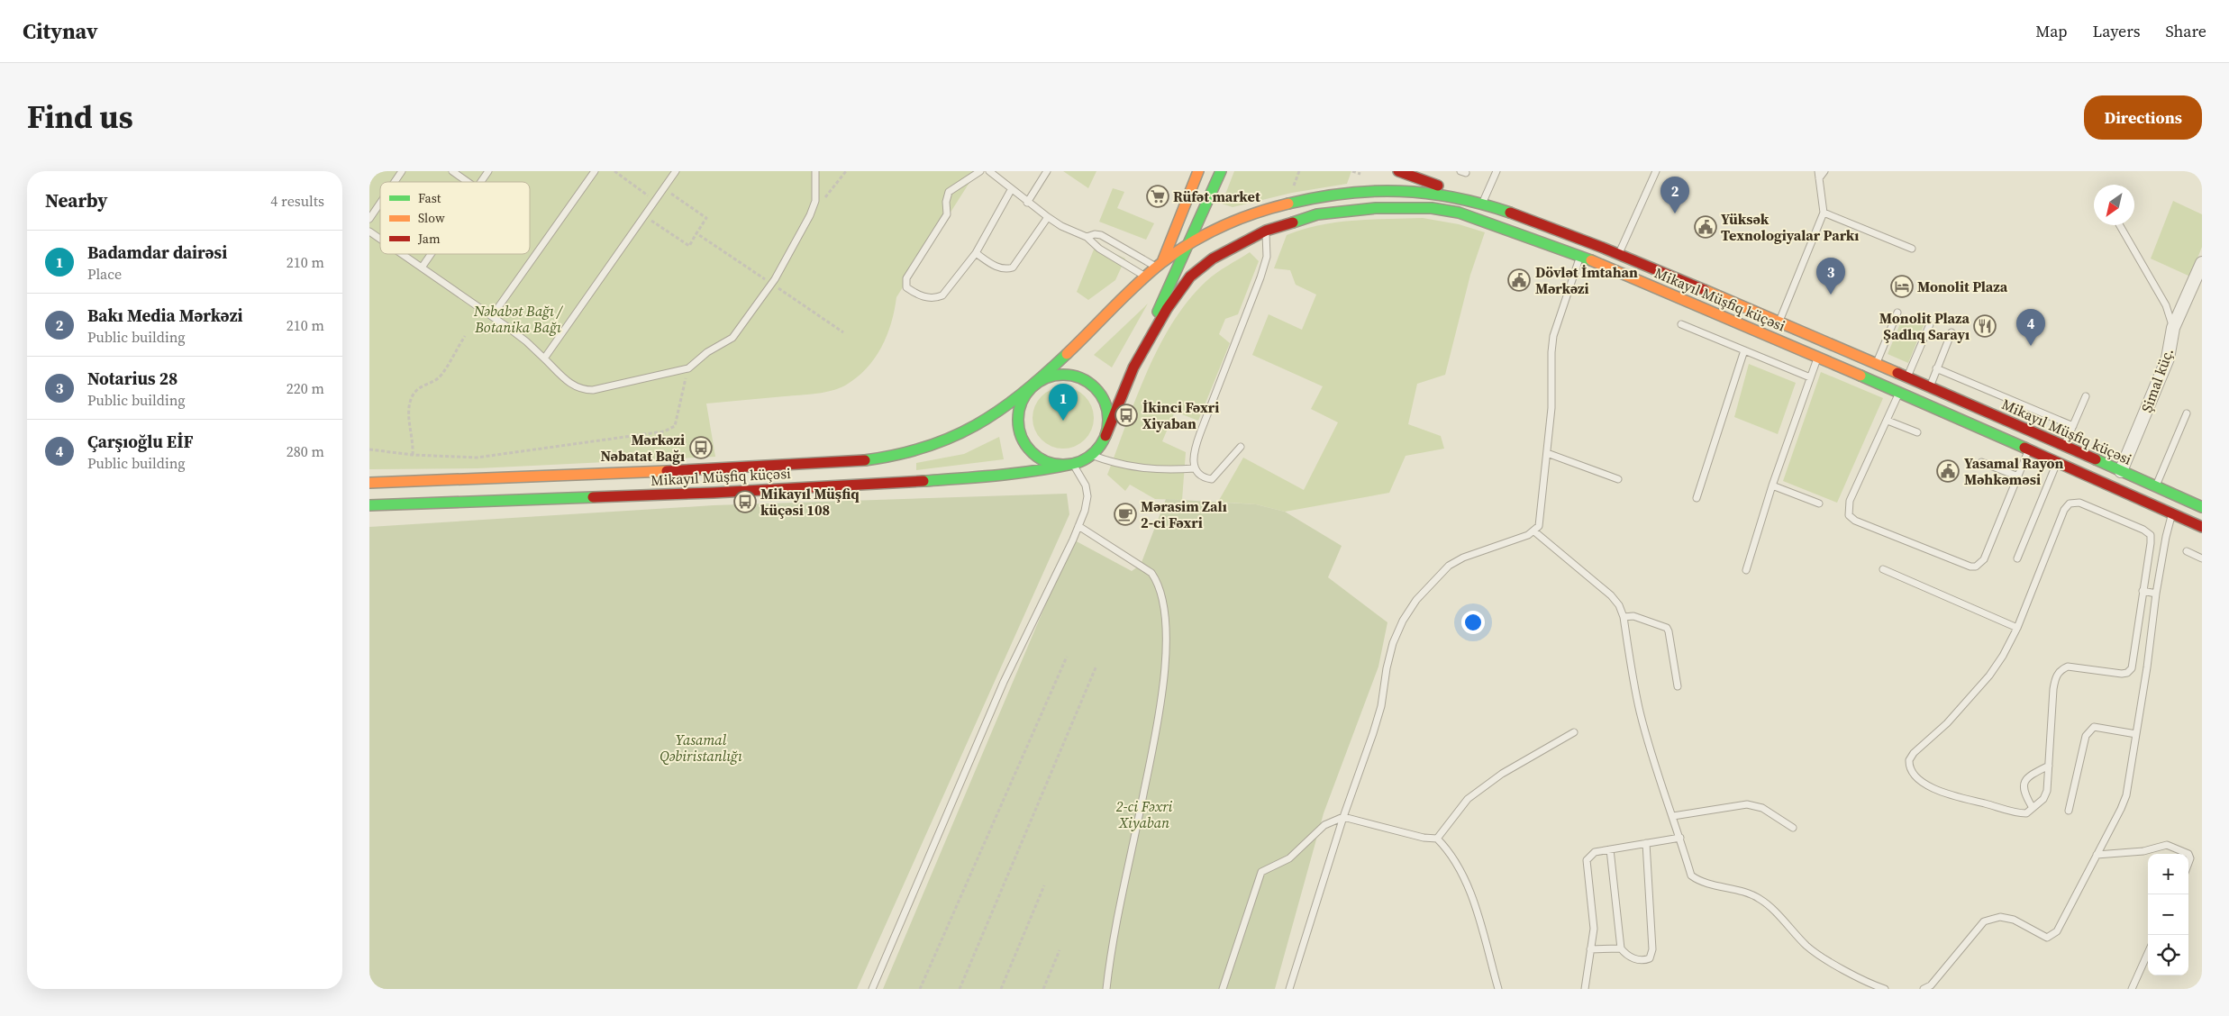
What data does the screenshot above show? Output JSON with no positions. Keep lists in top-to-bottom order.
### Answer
{
  "streets": {
    "main road": ["Mikayıl Müşfiq küçəsi"],
    "street": ["Şimal küç."]
  },
  "crossings": [
    ["Mikayıl Müşfiq küçəsi", "Şimal küç."]
  ],
  "parks": ["Nəbabət Bağı / Botanika Bağı", "Yasamal Qəbiristanlığı", "2-ci Fəxri Xiyaban"],
  "places": {
    "supermarket": ["Rüfət market"],
    "public building": ["Yüksək Texnologiyalar Parkı", "Dövlət İmtahan Mərkəzi", "Yasamal Rayon Məhkəməsi"],
    "hotel": ["Monolit Plaza"],
    "restaurant": ["Monolit Plaza Şadlıq Sarayı"],
    "bus stop": ["İkinci Fəxri Xiyaban", "Mərkəzi Nəbatat Bağı", "Mikayıl Müşfiq küçəsi 108"],
    "cafe": ["Mərasim Zalı 2-ci Fəxri"]
  },
  "legend": ["Fast", "Slow", "Jam"],
  "north": "bottom left",
  "page": {
    "header": "Citynav",
    "nav": ["Map", "Layers", "Share"],
    "title": "Find us",
    "buttons": "Directions",
    "heading": ["Nearby", "4 results"],
    "pins": [
      "2",
      "3",
      "4",
      "1"
    ],
    "list": [
      {
        "mark": "1",
        "name": "Badamdar dairəsi",
        "note": "Place",
        "value": "210 m"
      },
      {
        "mark": "2",
        "name": "Bakı Media Mərkəzi",
        "note": "Public building",
        "value": "210 m"
      },
      {
        "mark": "3",
        "name": "Notarius 28",
        "note": "Public building",
        "value": "220 m"
      },
      {
        "mark": "4",
        "name": "Çarşıoğlu EİF",
        "note": "Public building",
        "value": "280 m"
      }
    ],
    "map_buttons": ["+", "−"]
  }
}
